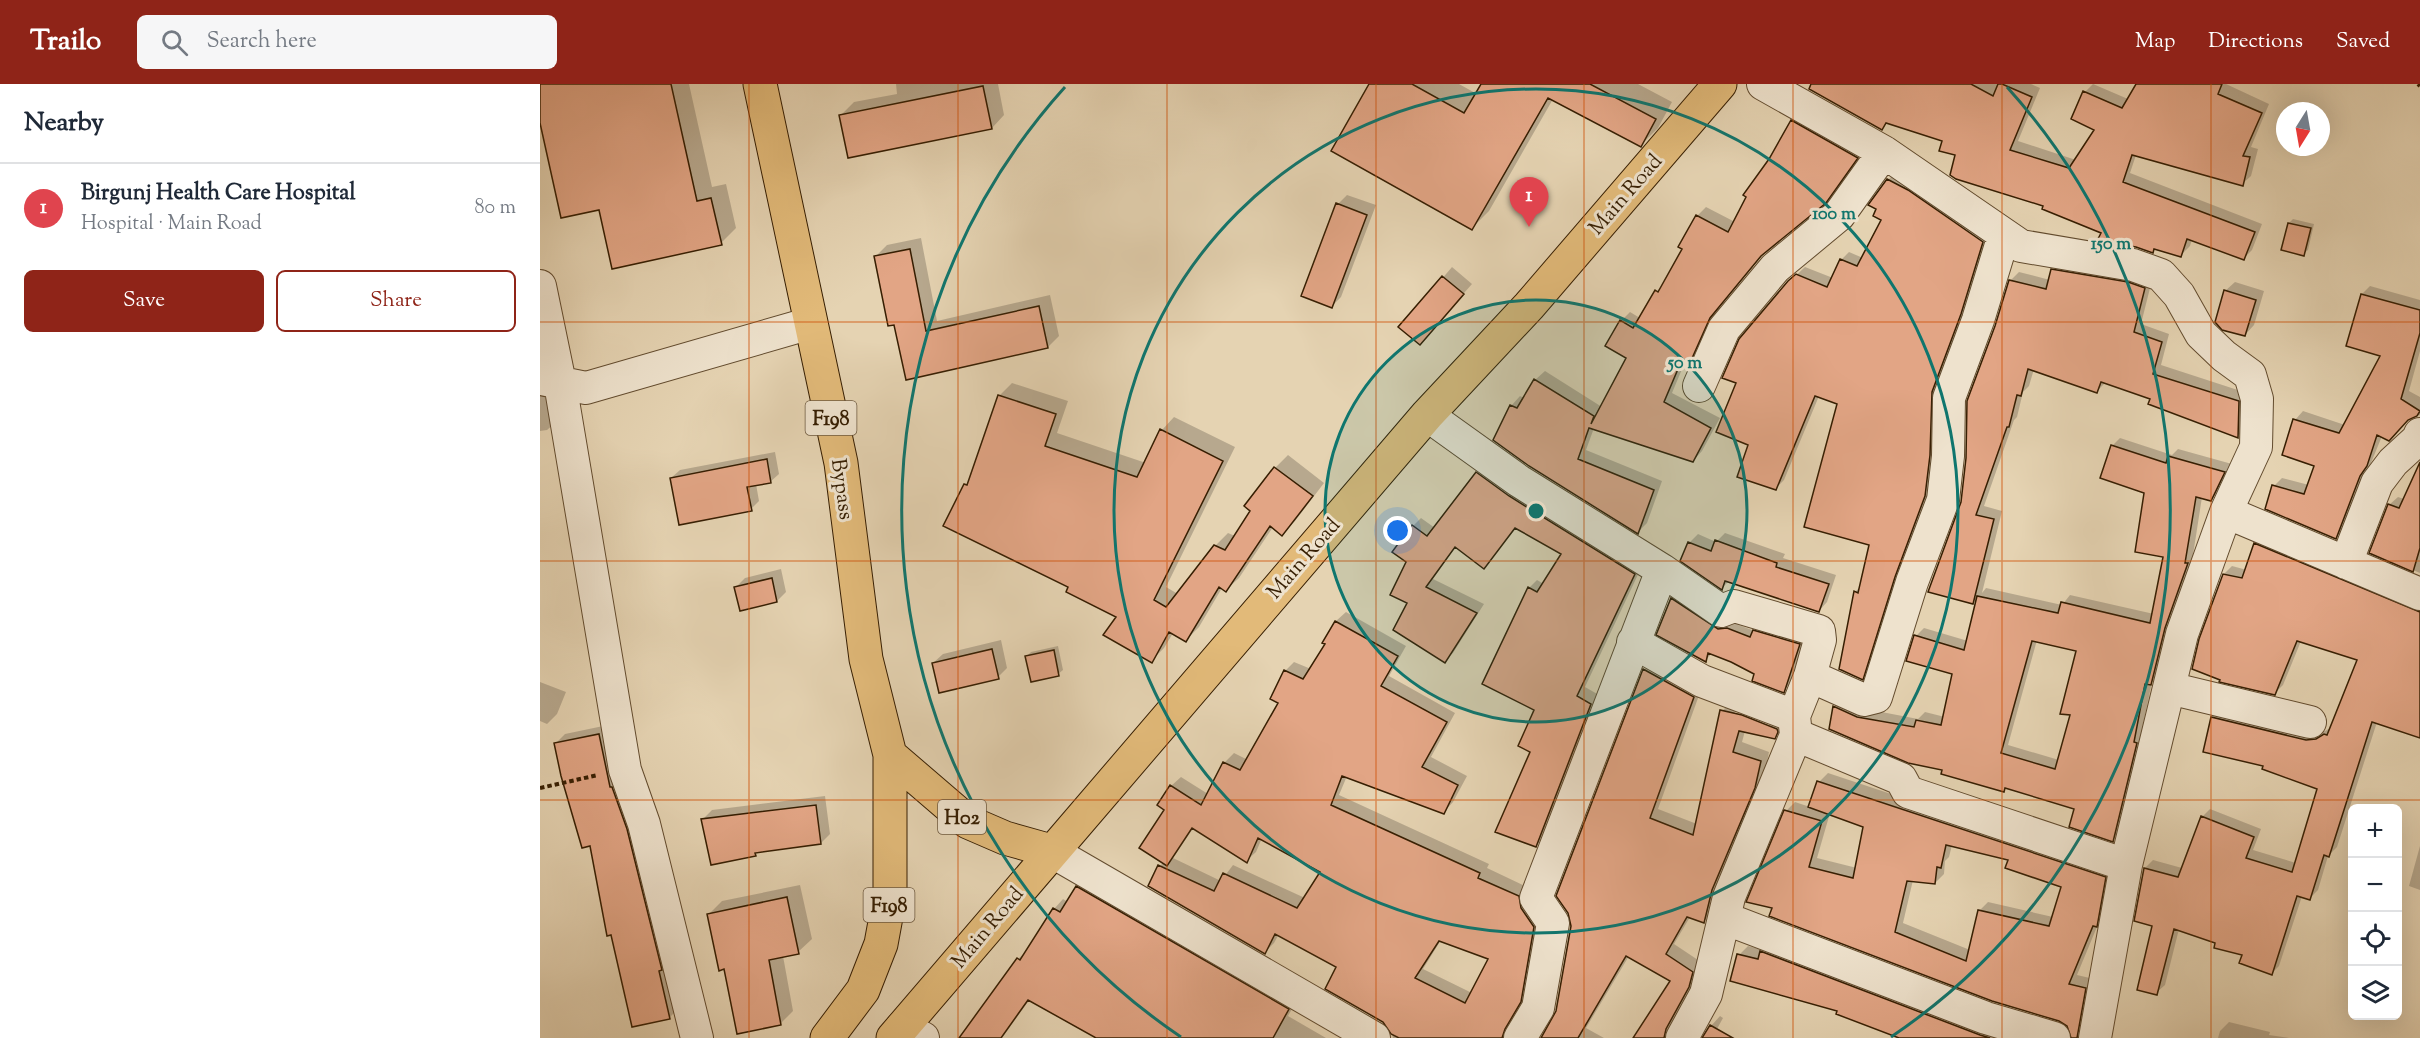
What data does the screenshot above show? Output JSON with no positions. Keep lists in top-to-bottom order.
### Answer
{
  "streets": {
    "main road": [
      "Main Road",
      "F198",
      "Bypass",
      "H02"
    ]
  },
  "crossings": [
    ["Main Road", "H02"],
    ["Bypass", "H02"]
  ],
  "north": "bottom",
  "page": {
    "header": "Trailo",
    "search": "Search here",
    "nav": ["Map", "Directions", "Saved"],
    "heading": "Nearby",
    "list": [
      {
        "mark": "1",
        "name": "Birgunj Health Care Hospital",
        "note": "Hospital · Main Road",
        "value": "80 m"
      }
    ],
    "pins": "1",
    "buttons": ["Save", "Share"],
    "map_buttons": ["+", "−"]
  },
  "rings": ["100 m", "150 m", "50 m"]
}
